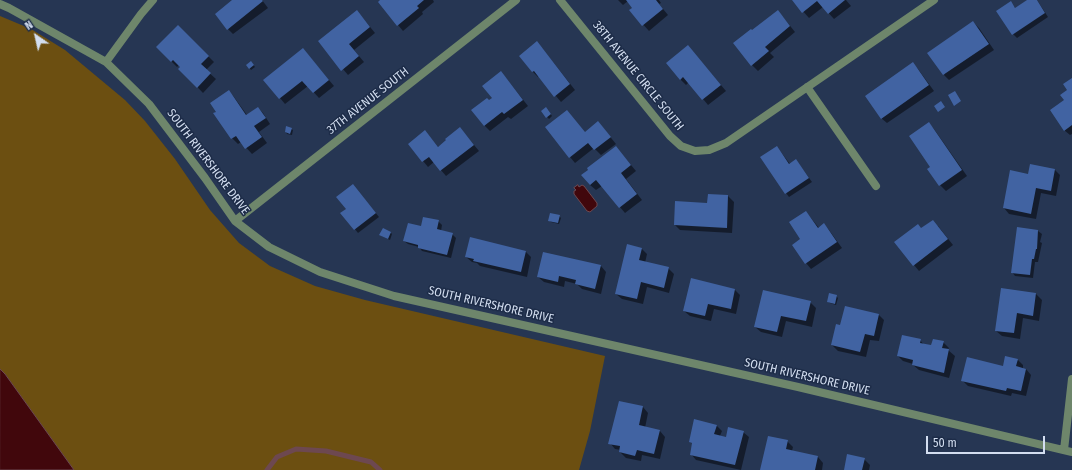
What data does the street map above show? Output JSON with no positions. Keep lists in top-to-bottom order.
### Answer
{
  "streets": {
    "street": ["38TH AVENUE CIRCLE SOUTH", "37TH AVENUE SOUTH", "SOUTH RIVERSHORE DRIVE"]
  },
  "crossings": [
    ["37TH AVENUE SOUTH", "SOUTH RIVERSHORE DRIVE"]
  ],
  "scale_bar": "50 m",
  "north": "top left"
}
